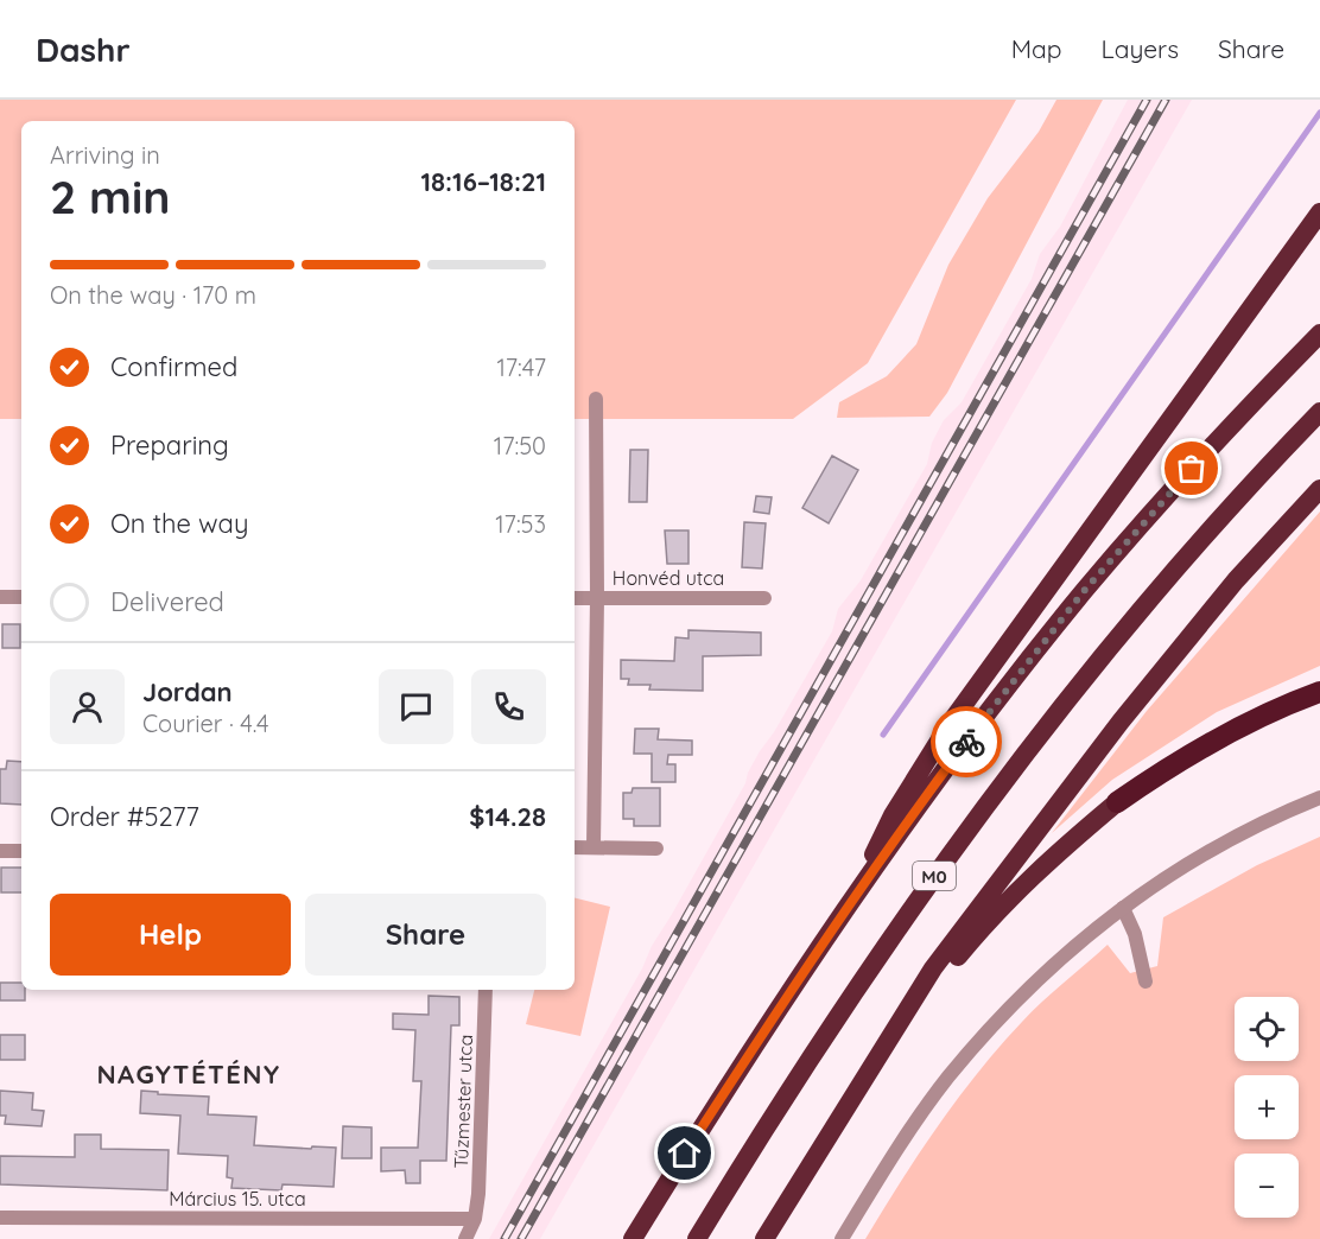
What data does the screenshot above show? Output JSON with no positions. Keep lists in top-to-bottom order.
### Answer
{
  "streets": {
    "highway": ["M0"],
    "street": ["Honvéd utca", "Tűzmester utca", "Március 15. utca"]
  },
  "crossings": [
    ["Tűzmester utca", "Március 15. utca"]
  ],
  "districts": ["NAGYTÉTÉNY"],
  "page": {
    "header": "Dashr",
    "nav": ["Map", "Layers", "Share"],
    "heading": ["2 min", "Arriving in", "18:16–18:21"],
    "panel": [
      "Jordan",
      "Courier · 4.4",
      "Order #5277",
      "$14.28"
    ],
    "bar": "On the way · 170 m",
    "list": [
      ["Confirmed", "17:47"],
      ["Preparing", "17:50"],
      ["On the way", "17:53"],
      "Delivered"
    ],
    "buttons": ["Help", "Share"],
    "map_buttons": ["+", "−"]
  }
}
